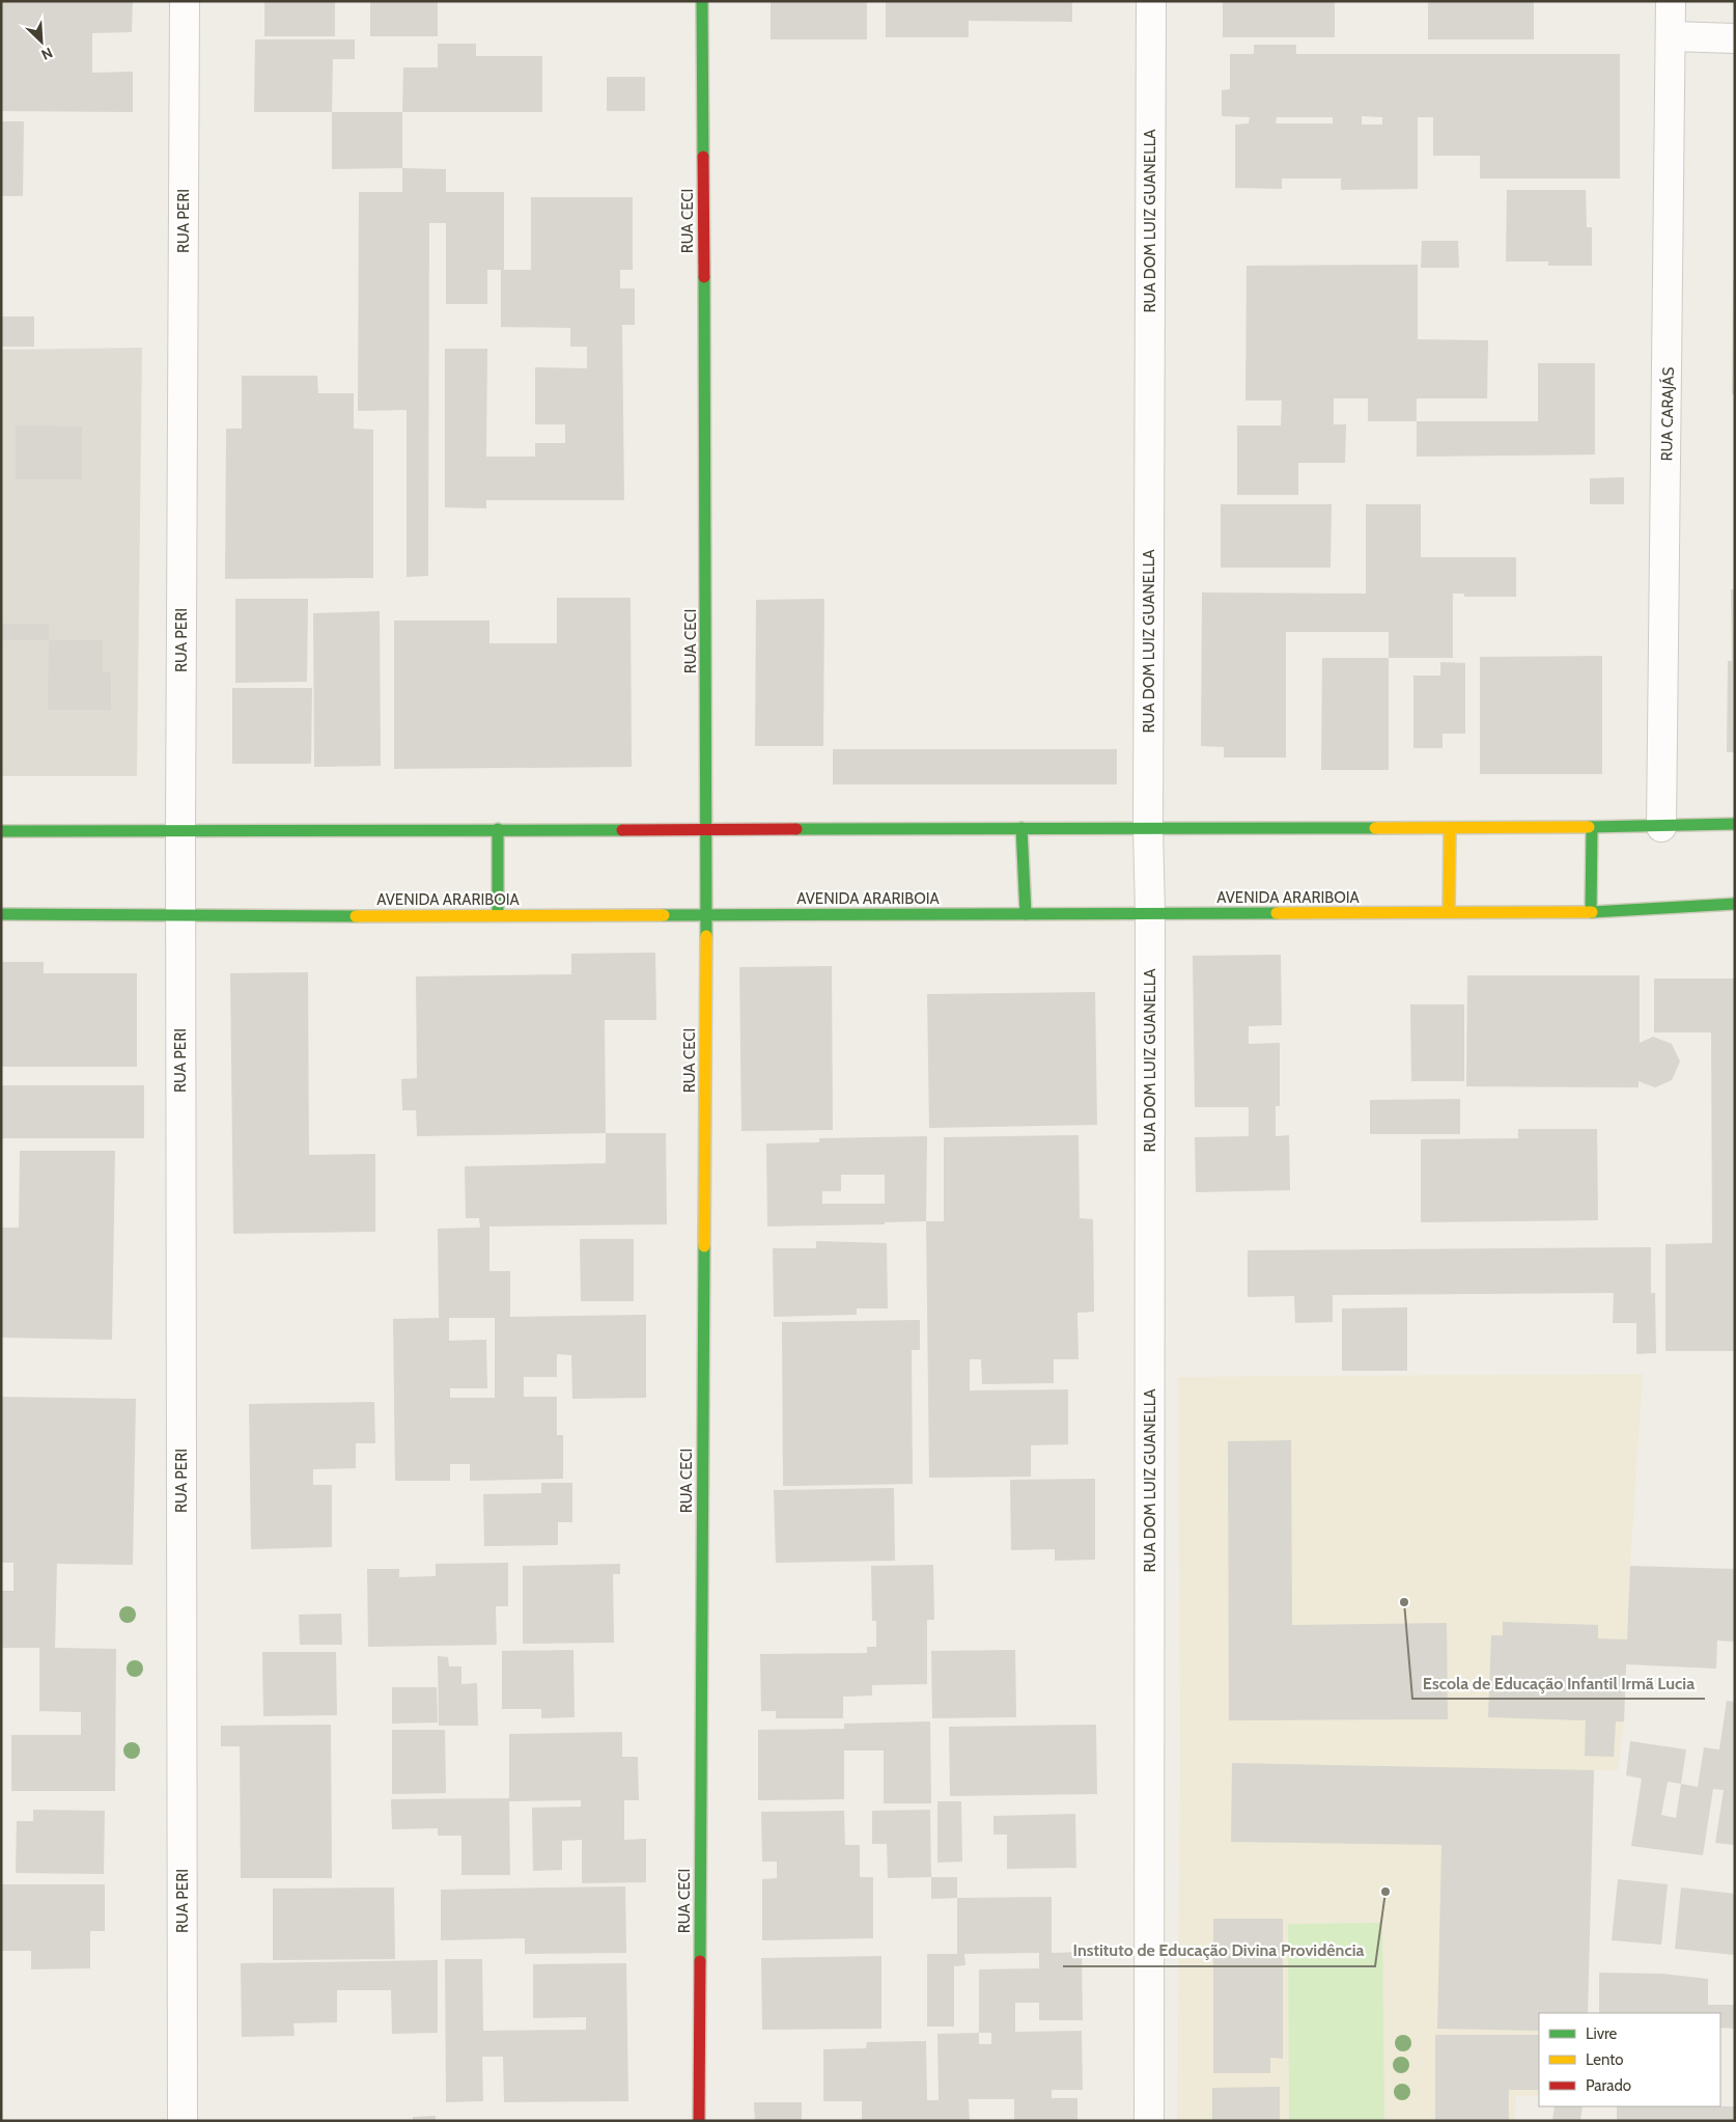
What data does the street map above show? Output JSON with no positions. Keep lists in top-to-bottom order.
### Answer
{
  "streets": {
    "main road": ["RUA CECI", "AVENIDA ARARIBOIA"],
    "street": ["RUA PERI", "RUA DOM LUIZ GUANELLA", "RUA CARAJÁS"]
  },
  "crossings": [
    ["RUA PERI", "AVENIDA ARARIBOIA"],
    ["RUA CECI", "AVENIDA ARARIBOIA"],
    ["RUA DOM LUIZ GUANELLA", "AVENIDA ARARIBOIA"]
  ],
  "places": ["Escola de Educação Infantil Irmã Lucia", "Instituto de Educação Divina Providência"],
  "legend": ["Livre", "Lento", "Parado"],
  "north": "bottom right"
}
